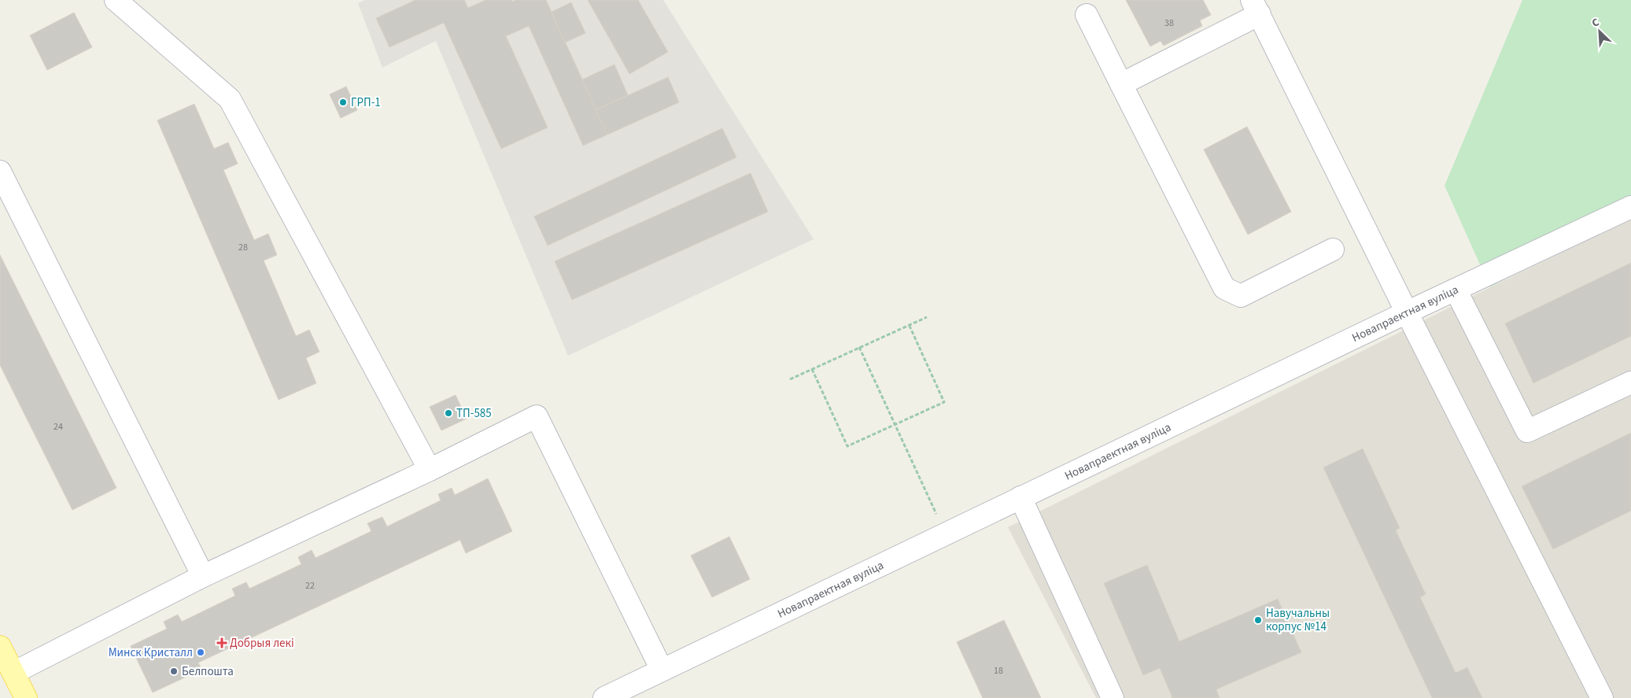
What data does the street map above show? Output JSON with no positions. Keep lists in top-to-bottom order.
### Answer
{
  "streets": {
    "street": ["Новапраектная вуліца"]
  },
  "places": {
    "other": [
      "ГРП-1",
      "ТП-585",
      "Навучальны корпус №14",
      "Минск Кристалл",
      "Белпошта"
    ],
    "health": ["Добрыя лекі"]
  },
  "house_numbers": [
    "38",
    "28",
    "24",
    "22",
    "18"
  ],
  "north": "top left"
}
